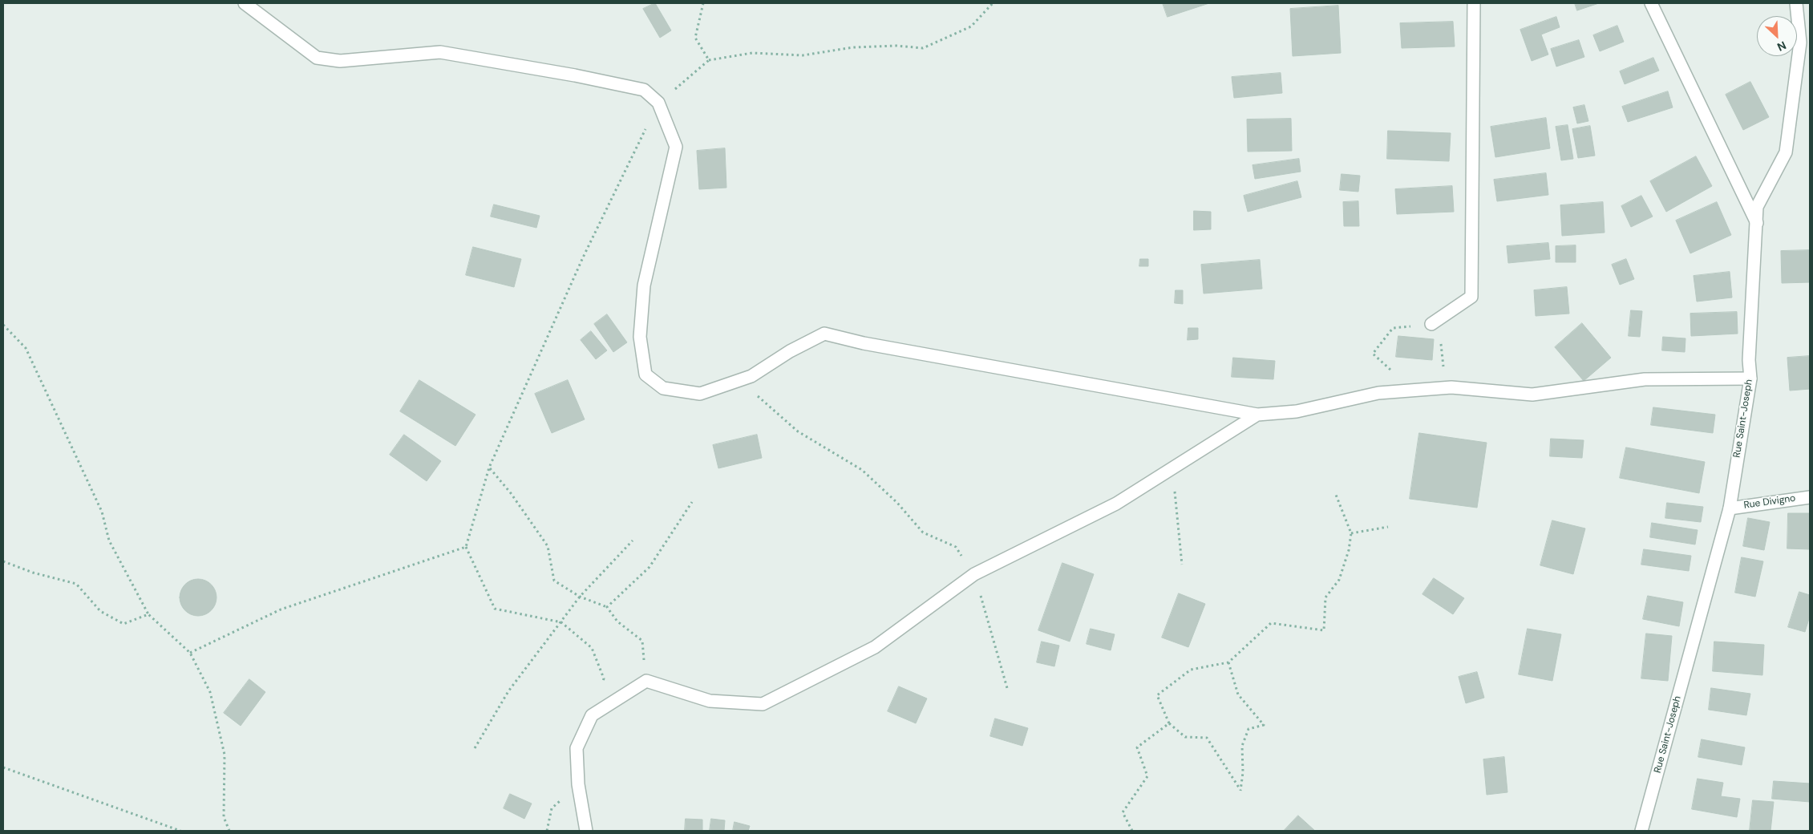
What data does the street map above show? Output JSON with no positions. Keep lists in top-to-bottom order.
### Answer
{
  "streets": {
    "street": ["Rue Saint-Joseph", "Rue Divigno"]
  },
  "crossings": [
    ["Rue Saint-Joseph", "Rue Divigno"]
  ],
  "north": "bottom right"
}
